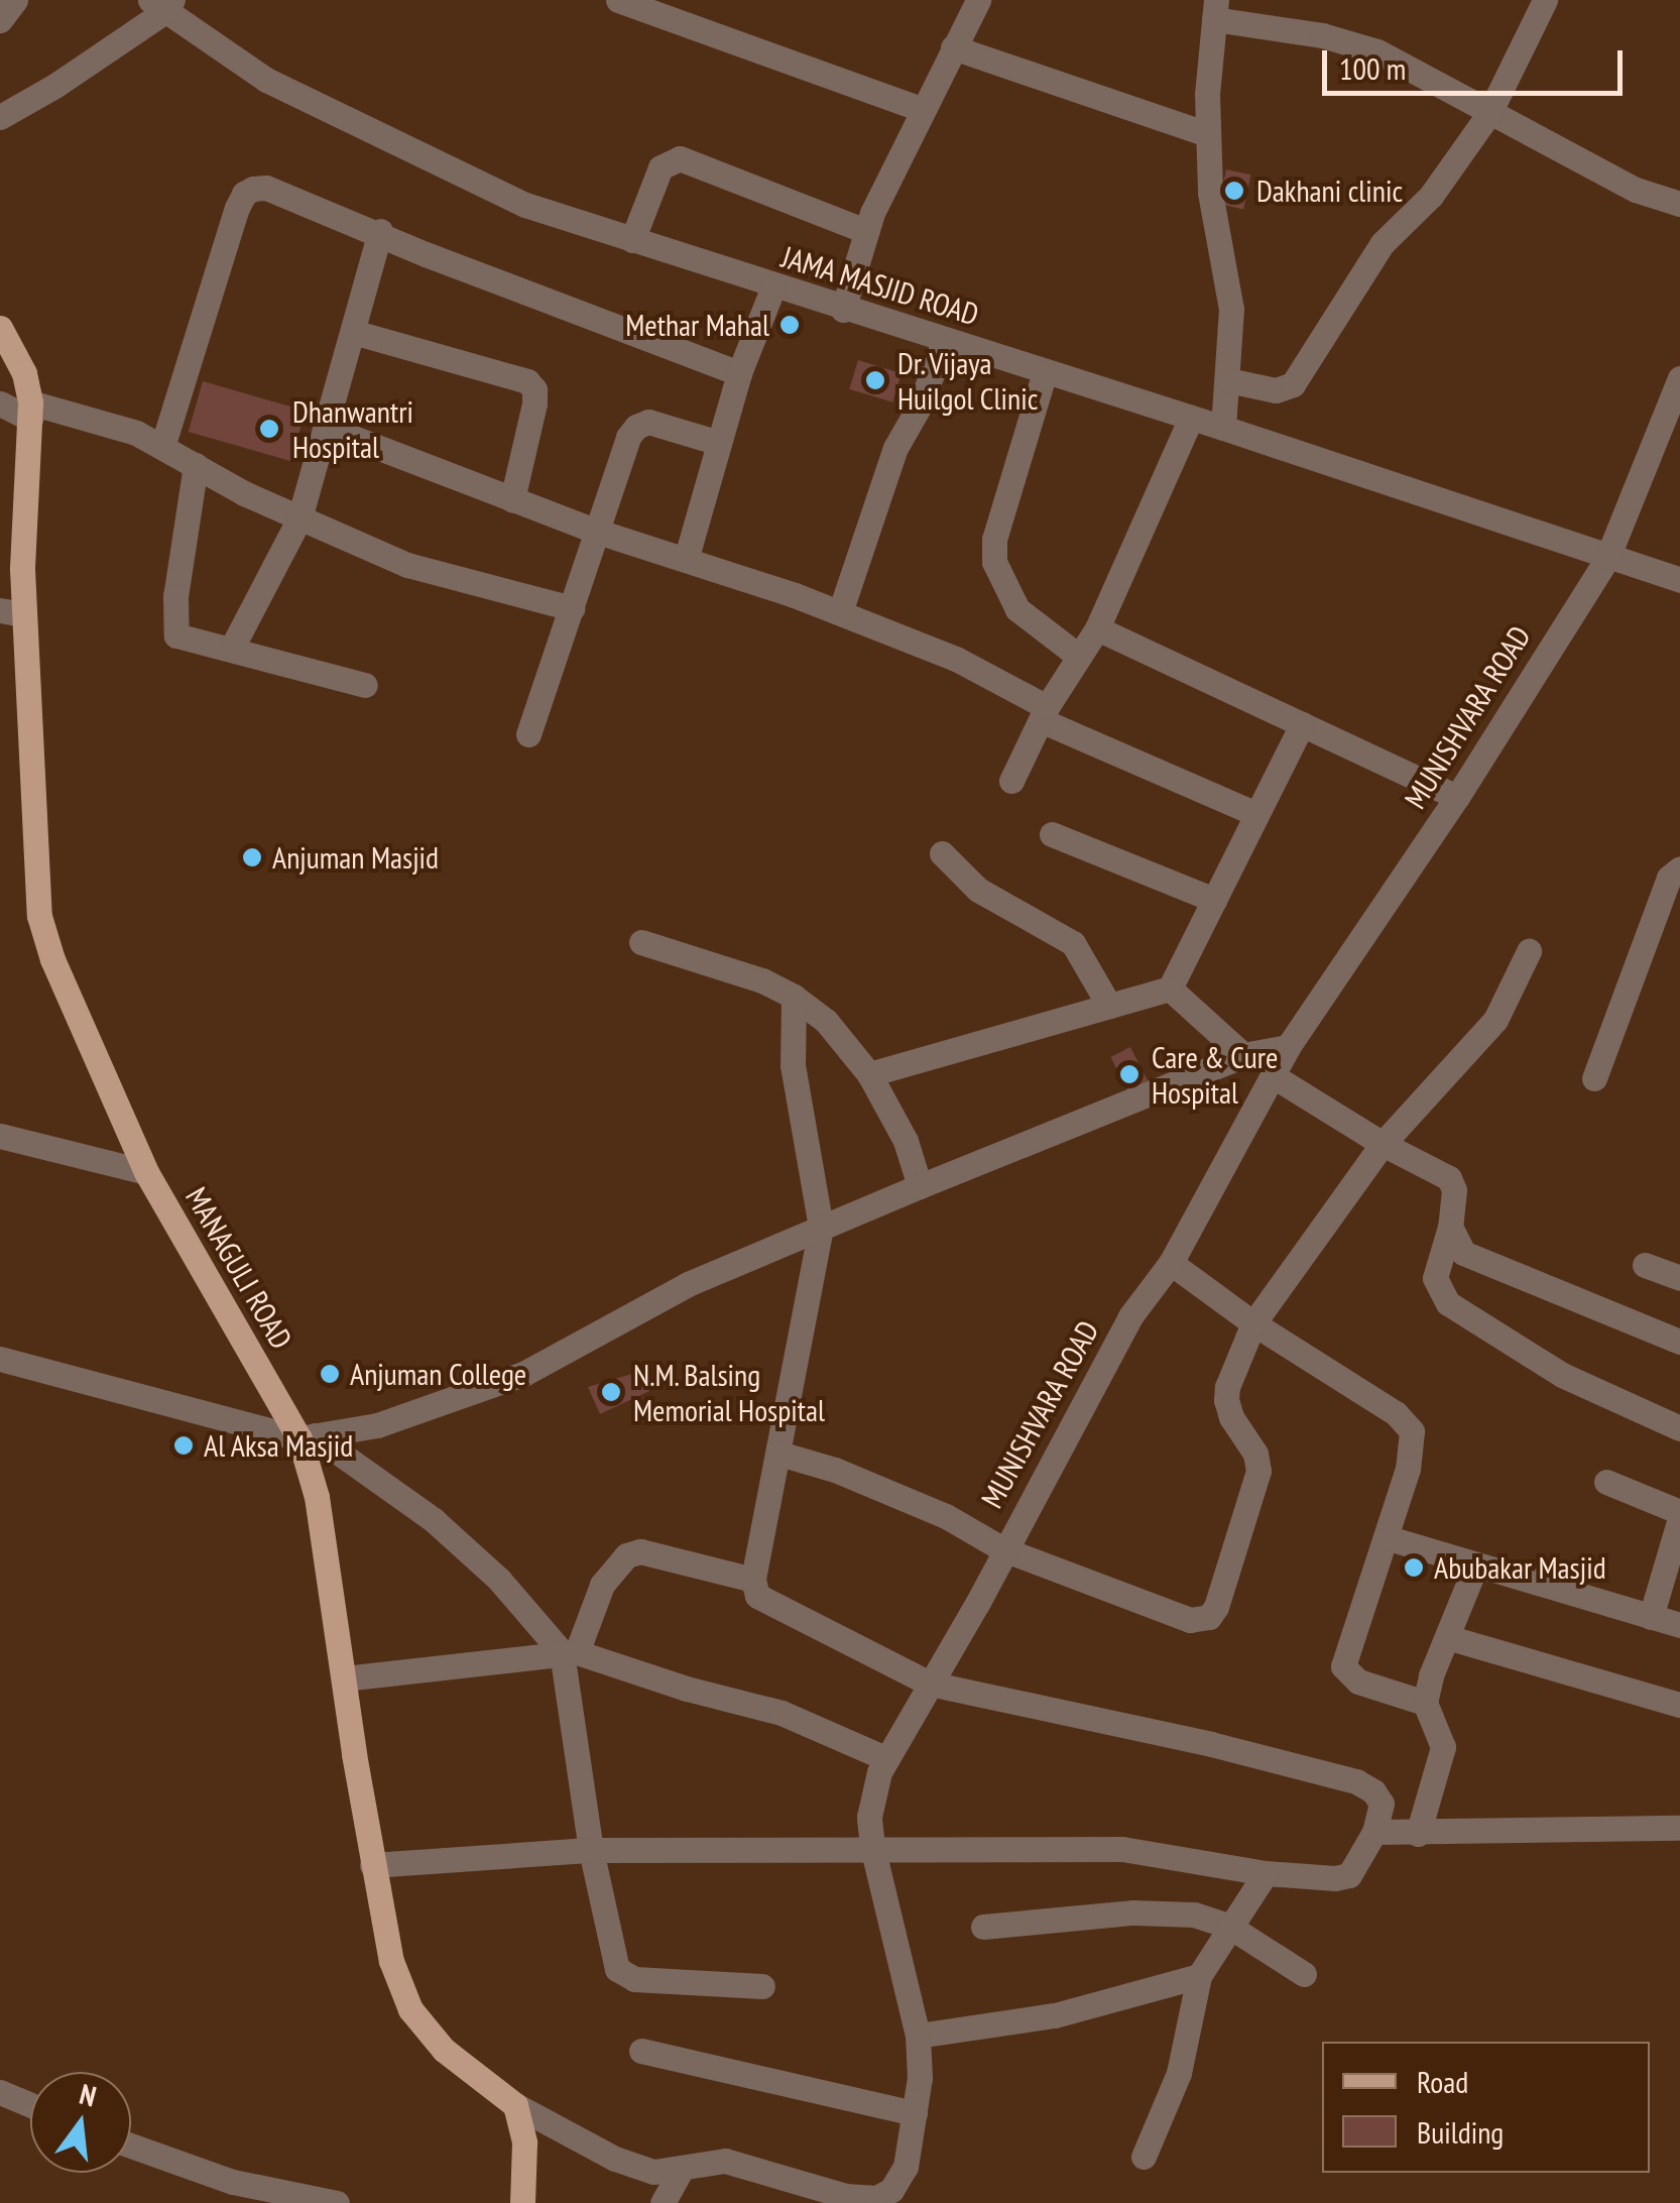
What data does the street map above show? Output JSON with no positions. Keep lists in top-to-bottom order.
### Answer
{
  "streets": {
    "main road": ["MANAGULI ROAD"],
    "street": ["JAMA MASJID ROAD", "MUNISHVARA ROAD"]
  },
  "crossings": [
    ["JAMA MASJID ROAD", "MUNISHVARA ROAD"],
    ["MUNISHVARA ROAD", "MANAGULI ROAD"]
  ],
  "places": [
    "Dakhani clinic",
    "Methar Mahal",
    "Dr. Vijaya Huilgol Clinic",
    "Dhanwantri Hospital",
    "Anjuman Masjid",
    "Care & Cure Hospital",
    "Anjuman College",
    "N.M. Balsing Memorial Hospital",
    "Al Aksa Masjid",
    "Abubakar Masjid"
  ],
  "legend": ["Road", "Building"],
  "scale_bar": "100 m",
  "north": "top"
}
